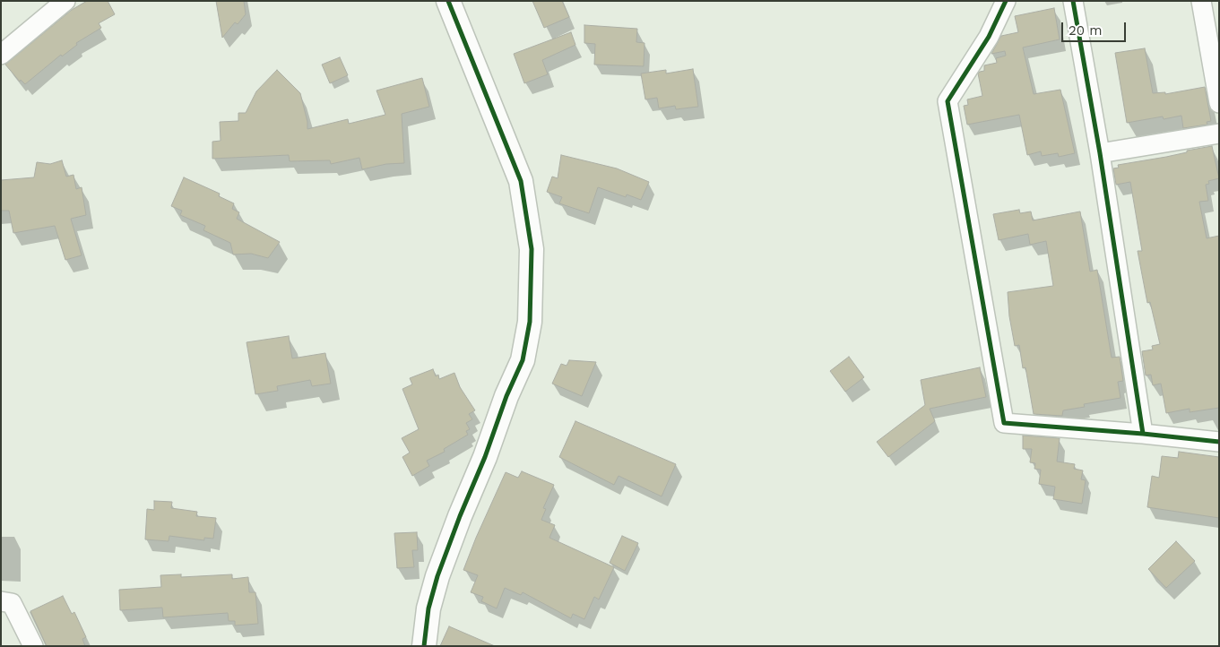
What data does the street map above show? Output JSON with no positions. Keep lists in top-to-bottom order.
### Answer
{
  "scale_bar": "20 m"
}
